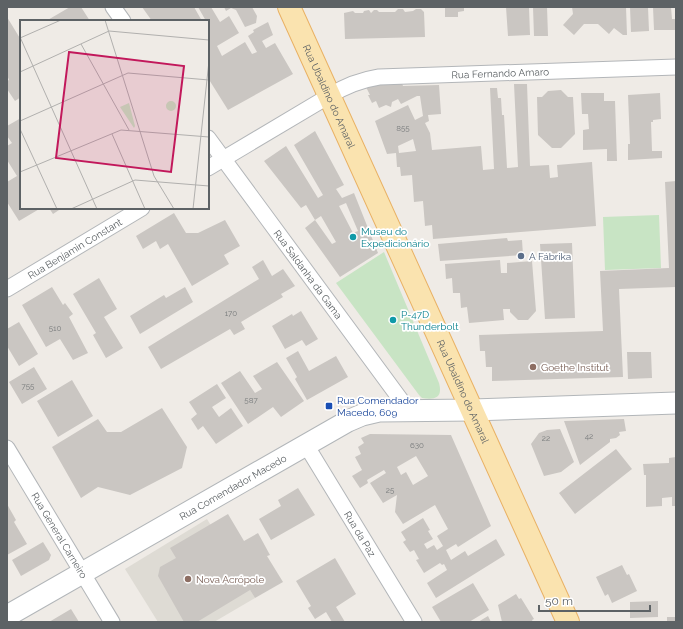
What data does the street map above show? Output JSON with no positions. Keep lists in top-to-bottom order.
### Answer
{
  "streets": {
    "main road": ["Rua Ubaldino do Amaral", "Rua Comendador Macedo"],
    "street": [
      "Rua Fernando Amaro",
      "Rua Benjamin Constant",
      "Rua Saldanha da Gama",
      "Rua da Paz",
      "Rua General Carneiro"
    ]
  },
  "crossings": [
    ["Rua Fernando Amaro", "Rua Ubaldino do Amaral"],
    ["Rua Ubaldino do Amaral", "Rua Comendador Macedo"],
    ["Rua Saldanha da Gama", "Rua Comendador Macedo"],
    ["Rua Comendador Macedo", "Rua da Paz"],
    ["Rua Comendador Macedo", "Rua General Carneiro"]
  ],
  "places": {
    "other": [
      "Museu do Expedicionário",
      "A Fábrika",
      "P-47D Thunderbolt",
      "Goethe Institut",
      "Nova Acrópole"
    ],
    "transit": ["Rua Comendador Macedo, 609"]
  },
  "house_numbers": [
    "855",
    "170",
    "510",
    "755",
    "587",
    "42",
    "22",
    "630",
    "25"
  ],
  "scale_bar": "50 m"
}
